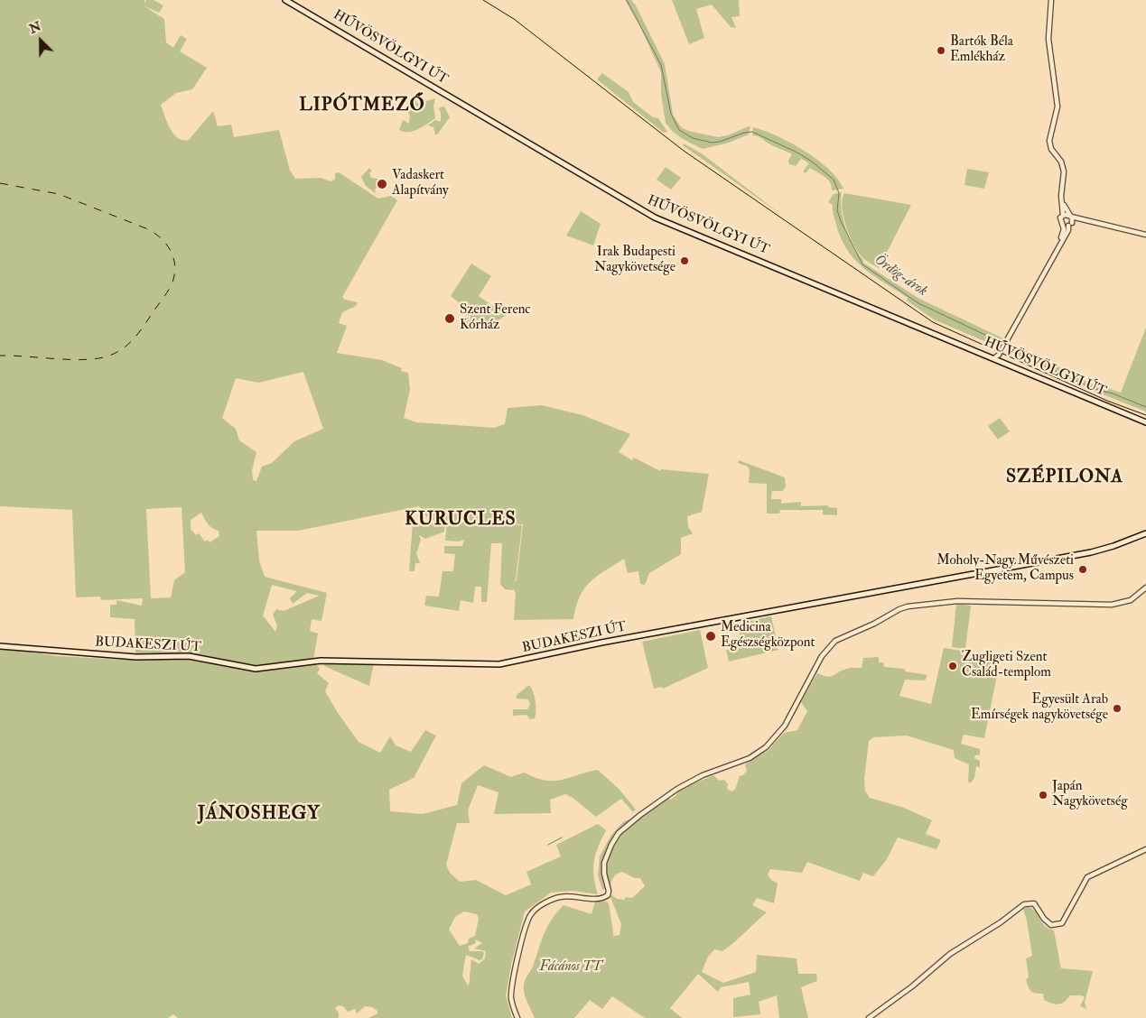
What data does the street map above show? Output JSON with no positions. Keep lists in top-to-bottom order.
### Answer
{
  "streets": {
    "main road": ["HŰVÖSVÖLGYI ÚT", "BUDAKESZI ÚT"]
  },
  "districts": [
    "LIPÓTMEZŐ",
    "SZÉPILONA",
    "KURUCLES",
    "JÁNOSHEGY"
  ],
  "water": ["Ördög-árok"],
  "parks": ["Fácános TT"],
  "places": [
    "Bartók Béla Emlékház",
    "Vadaskert Alapítvány",
    "Irak Budapesti Nagykövetsége",
    "Szent Ferenc Kórház",
    "Moholy-Nagy Művészeti Egyetem, Campus",
    "Medicina Egészségközpont",
    "Zugligeti Szent Család-templom",
    "Egyesült Arab Emírségek nagykövetsége",
    "Japán Nagykövetség"
  ],
  "north": "top left"
}
